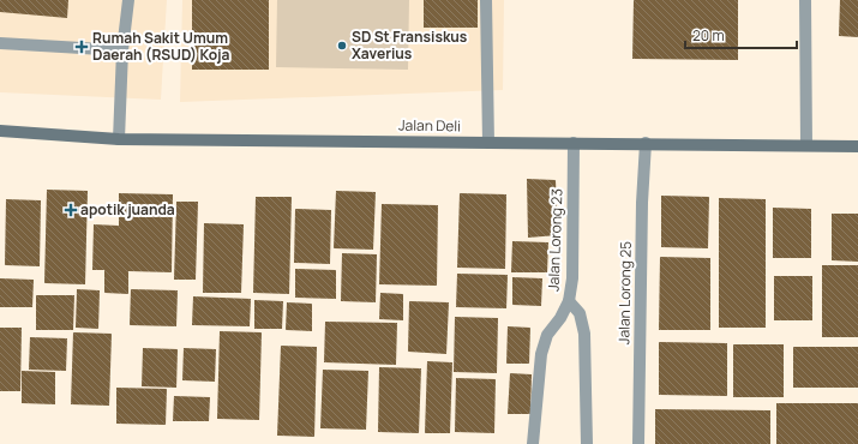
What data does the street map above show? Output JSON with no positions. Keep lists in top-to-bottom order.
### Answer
{
  "streets": {
    "street": ["Jalan Deli", "Jalan Lorong 23", "Jalan Lorong 25"]
  },
  "crossings": [
    ["Jalan Deli", "Jalan Lorong 23"],
    ["Jalan Deli", "Jalan Lorong 25"]
  ],
  "places": {
    "other": ["SD St Fransiskus Xaverius"],
    "health": ["Rumah Sakit Umum Daerah (RSUD) Koja", "apotik juanda"]
  },
  "scale_bar": "20 m"
}
